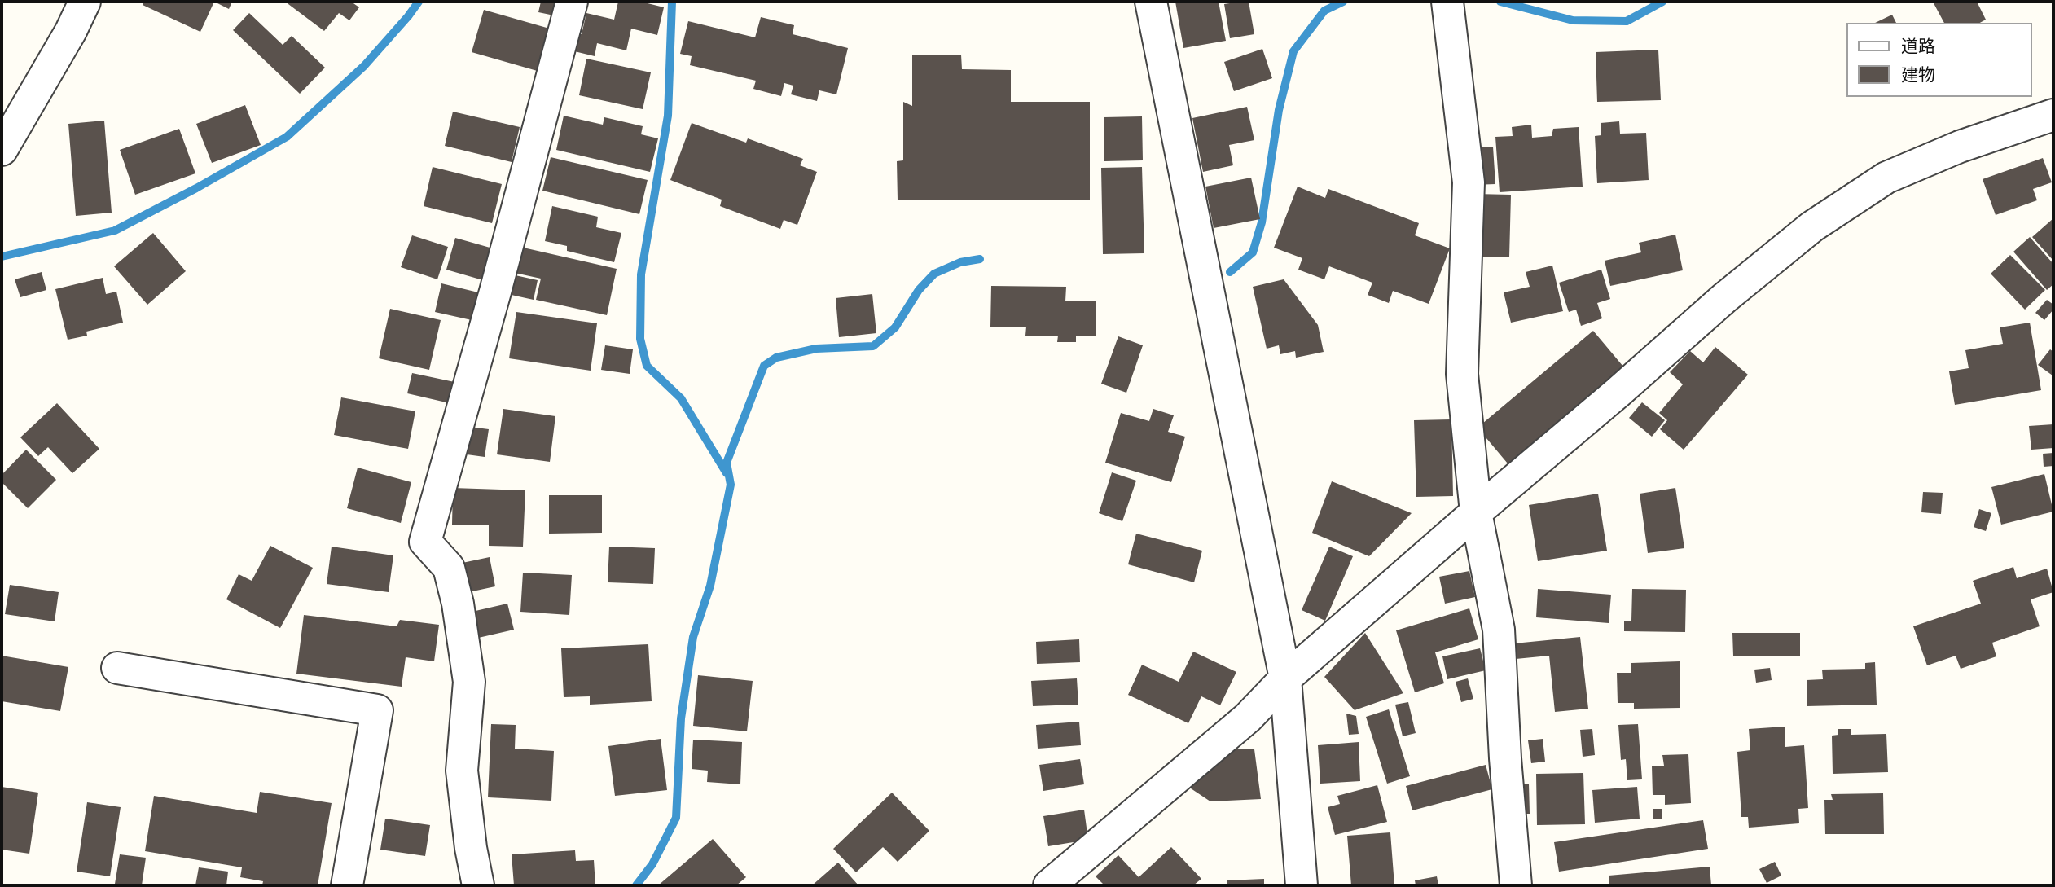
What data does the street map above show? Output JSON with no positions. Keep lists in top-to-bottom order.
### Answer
{
  "legend": ["道路", "建物"]
}
